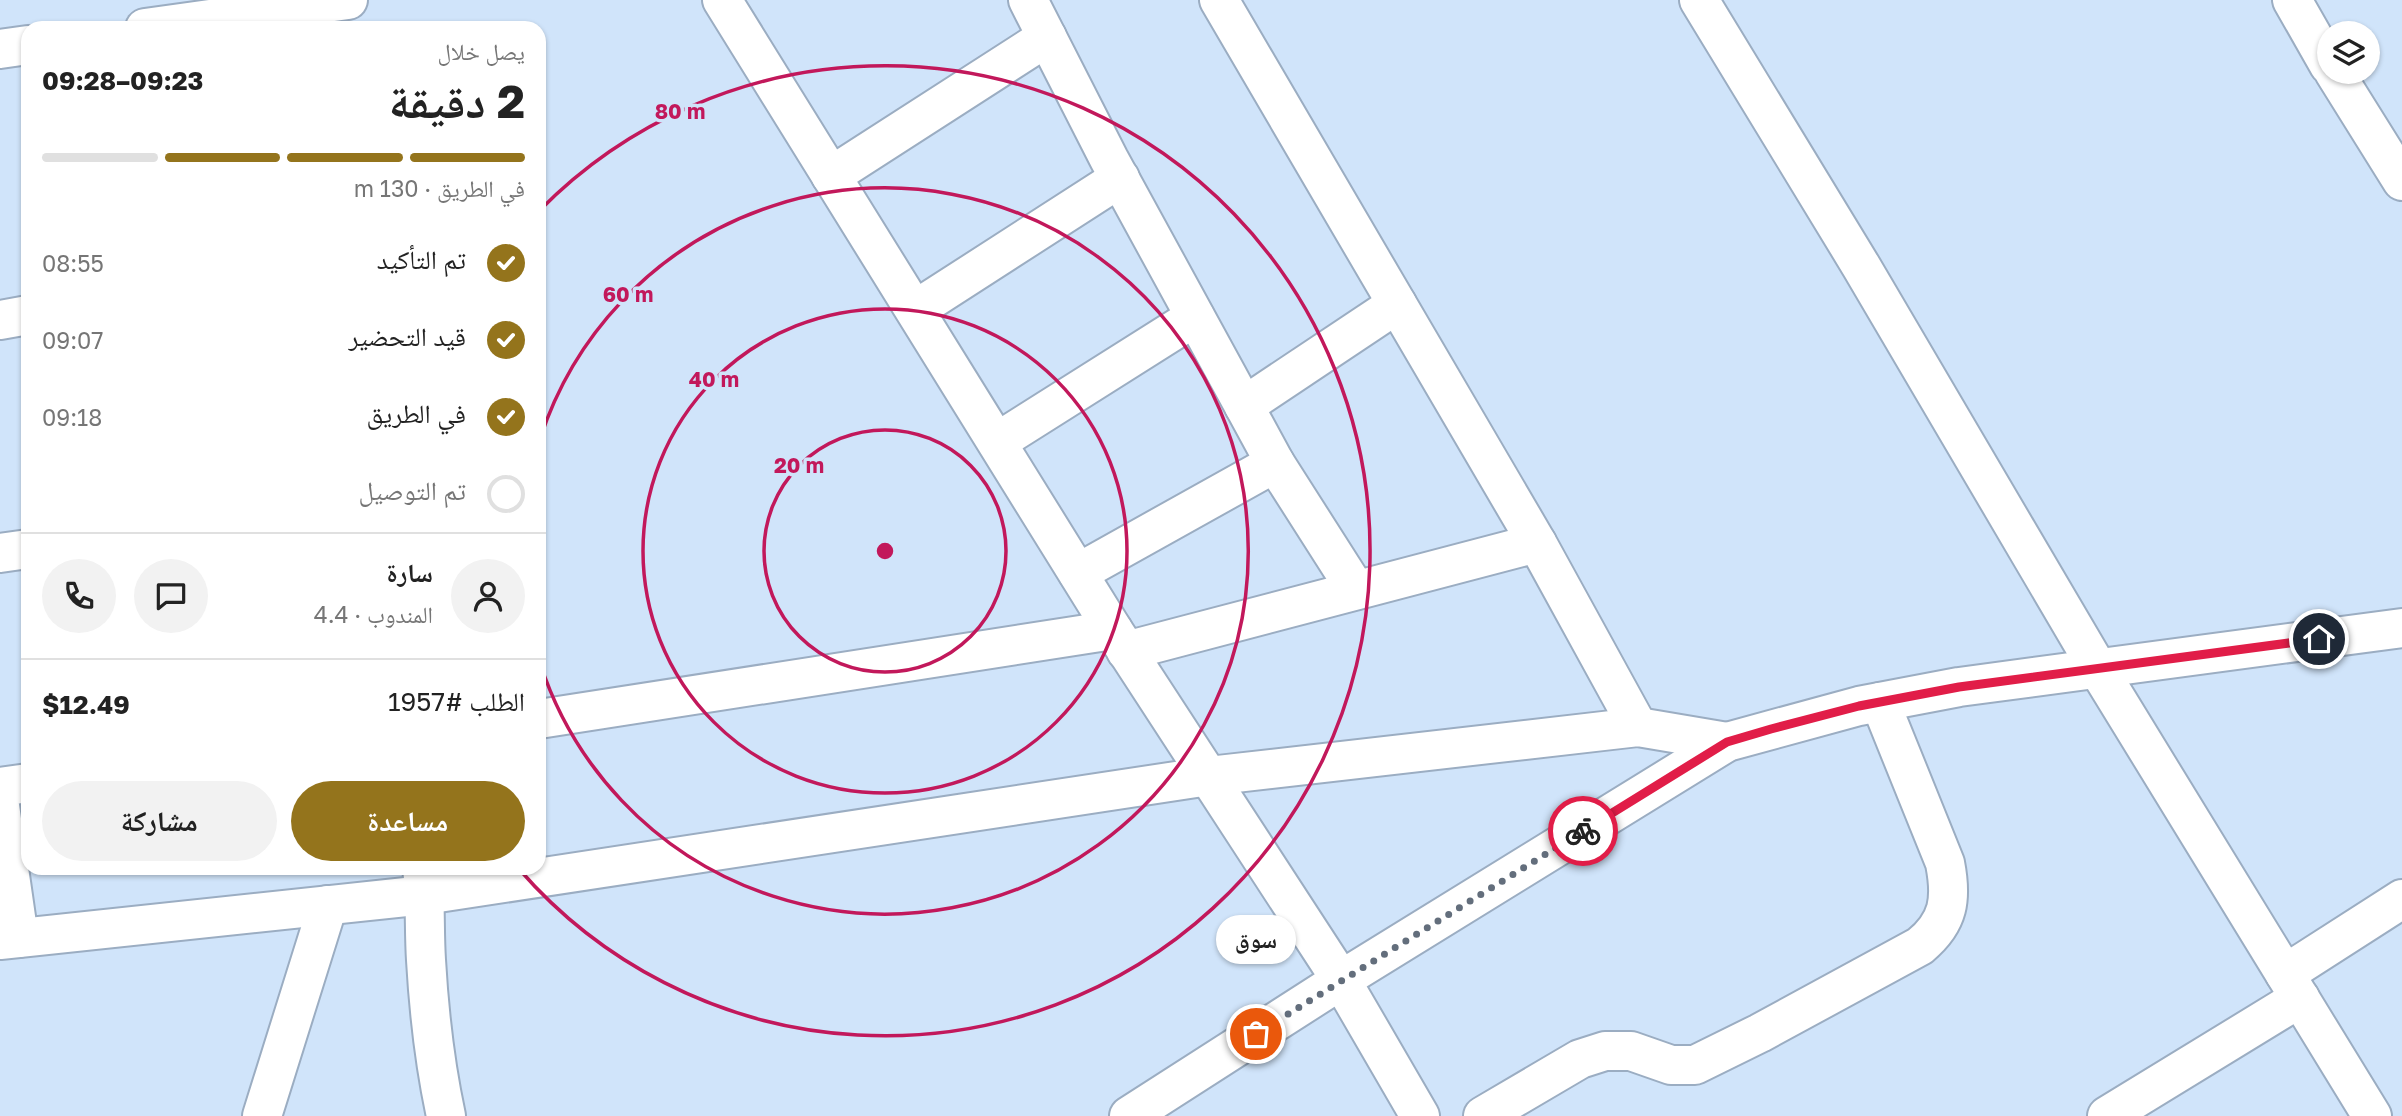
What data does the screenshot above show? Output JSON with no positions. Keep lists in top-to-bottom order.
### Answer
{
  "places": ["سوق"],
  "page": {
    "heading": ["2 دقيقة", "يصل خلال", "09:23–09:28"],
    "panel": [
      "سارة",
      "المندوب · 4.4",
      "الطلب #1957",
      "$12.49"
    ],
    "bar": "في الطريق · 130 m",
    "list": [
      ["تم التأكيد", "08:55"],
      ["قيد التحضير", "09:07"],
      ["في الطريق", "09:18"],
      "تم التوصيل"
    ],
    "buttons": ["مساعدة", "مشاركة"],
    "bubble": "سوق"
  },
  "rings": [
    "80 m",
    "60 m",
    "40 m",
    "20 m"
  ]
}
